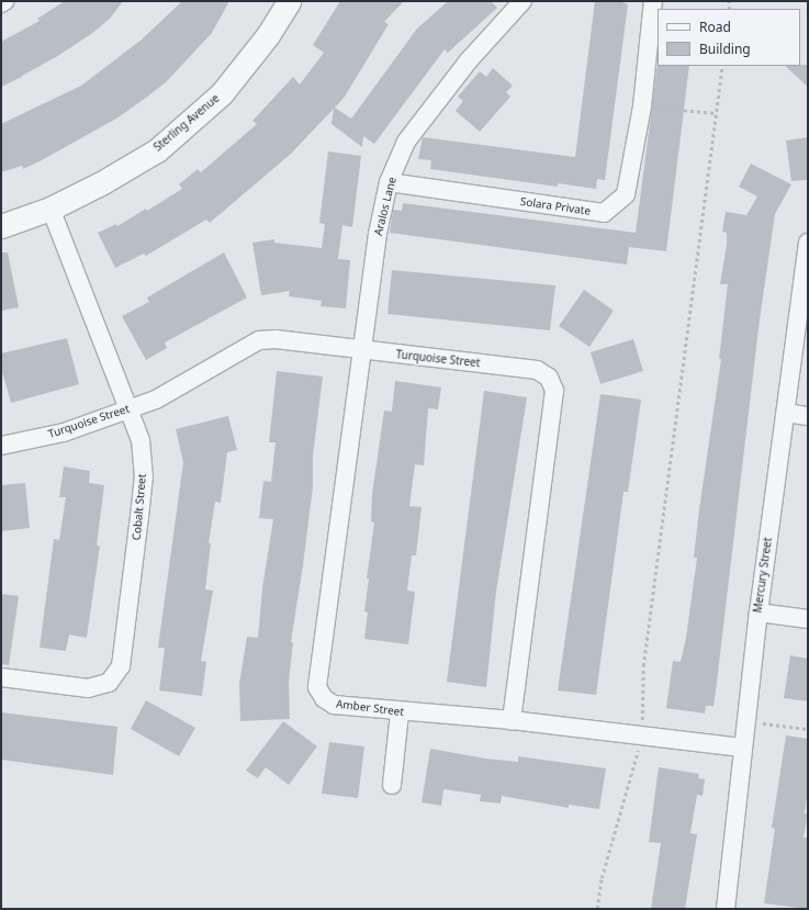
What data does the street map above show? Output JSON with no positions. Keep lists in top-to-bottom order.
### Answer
{
  "streets": {
    "street": [
      "Sterling Avenue",
      "Aralos Lane",
      "Solara Private",
      "Turquoise Street",
      "Cobalt Street",
      "Mercury Street",
      "Amber Street"
    ]
  },
  "crossings": [
    ["Sterling Avenue", "Cobalt Street"],
    ["Aralos Lane", "Solara Private"],
    ["Aralos Lane", "Turquoise Street"],
    ["Aralos Lane", "Amber Street"],
    ["Turquoise Street", "Cobalt Street"],
    ["Turquoise Street", "Amber Street"],
    ["Mercury Street", "Amber Street"]
  ],
  "legend": ["Road", "Building"]
}
